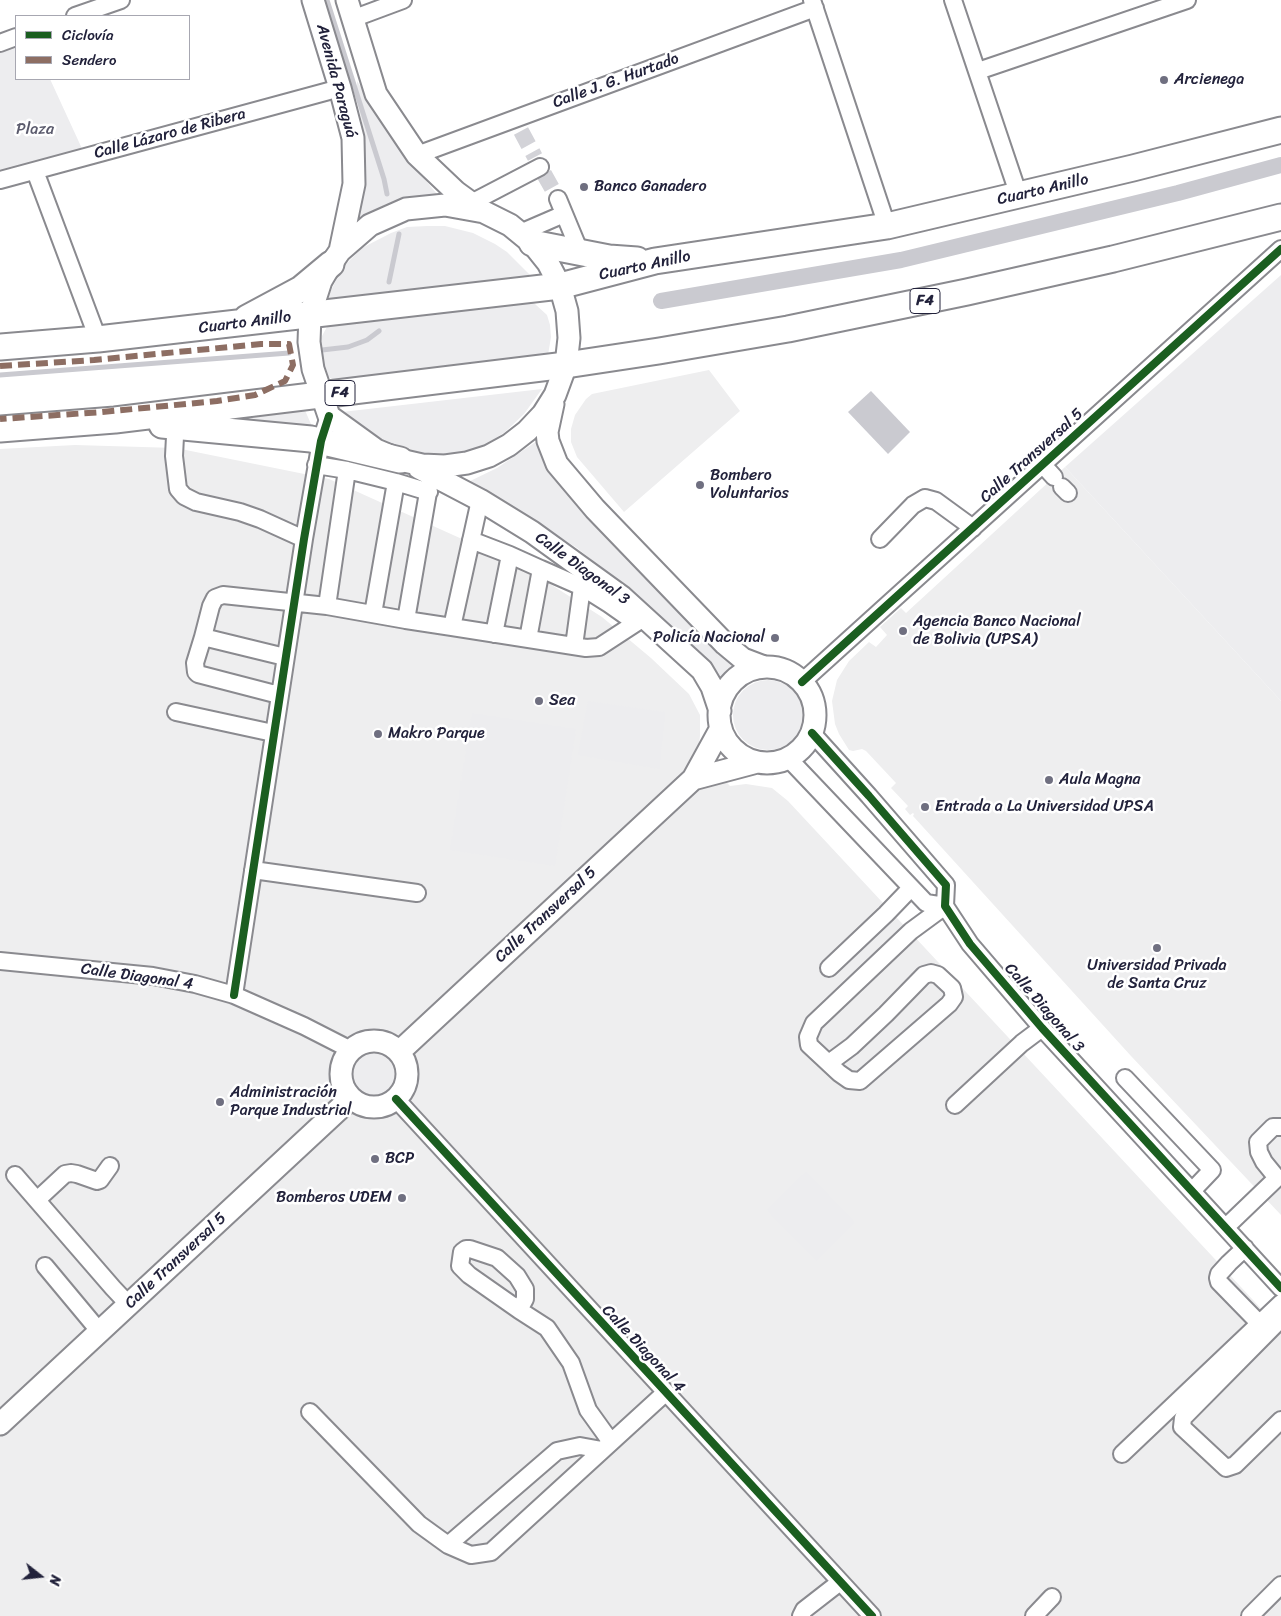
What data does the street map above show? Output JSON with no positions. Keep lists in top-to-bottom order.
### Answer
{
  "streets": {
    "highway": ["Cuarto Anillo", "F4"],
    "main road": ["Avenida Paraguá", "Calle Transversal 5", "Calle Diagonal 3"],
    "street": ["Calle J. G. Hurtado", "Calle Lázaro de Ribera", "Calle Diagonal 4"]
  },
  "crossings": [
    ["Avenida Paraguá", "Calle J. G. Hurtado"],
    ["Avenida Paraguá", "Calle Lázaro de Ribera"],
    ["Calle Transversal 5", "Calle Diagonal 3"],
    ["Calle Transversal 5", "Calle Diagonal 4"]
  ],
  "parks": ["Plaza"],
  "places": [
    "Arcienega",
    "Banco Ganadero",
    "Bombero Voluntarios",
    "Agencia Banco Nacional de Bolivia (UPSA)",
    "Policía Nacional",
    "Sea",
    "Makro Parque",
    "Aula Magna",
    "Entrada a La Universidad UPSA",
    "Universidad Privada de Santa Cruz",
    "Administración Parque Industrial",
    "BCP",
    "Bomberos UDEM"
  ],
  "legend": ["Ciclovía", "Sendero"],
  "north": "right"
}
